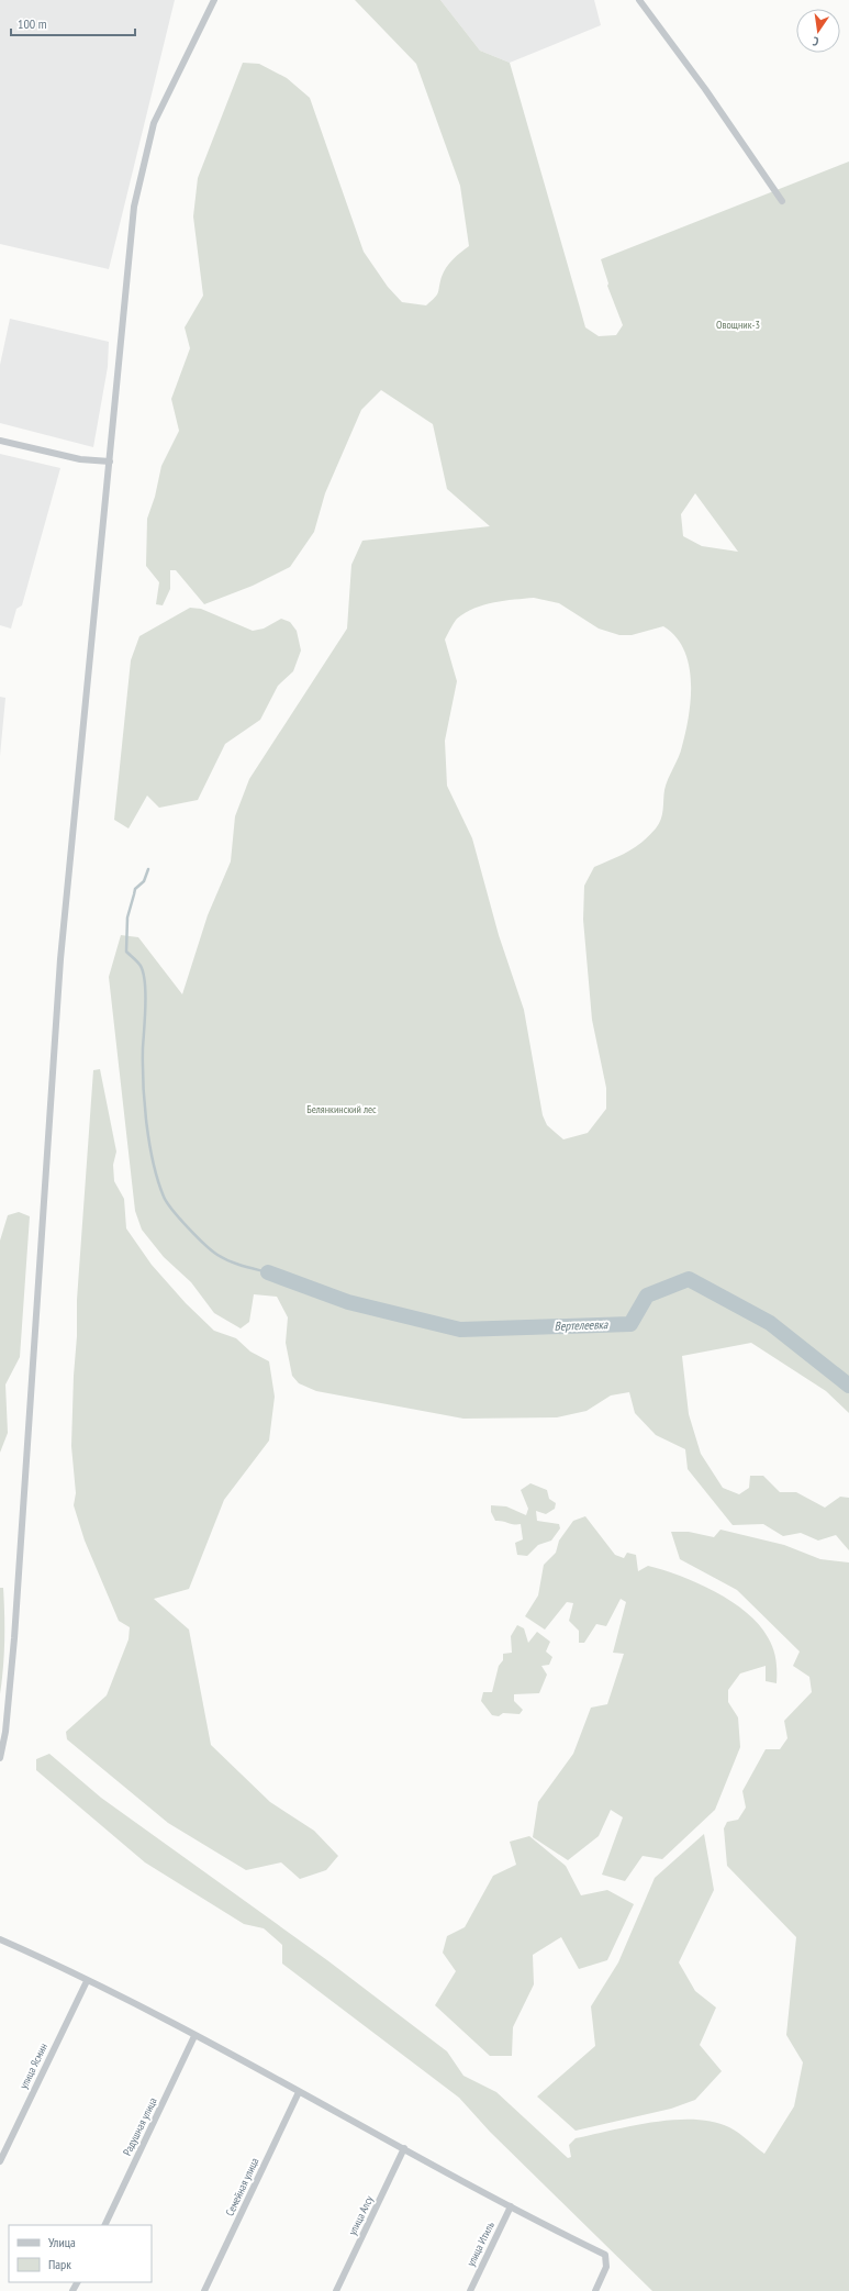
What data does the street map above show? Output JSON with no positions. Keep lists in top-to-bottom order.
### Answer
{
  "streets": {
    "street": [
      "улица Ясмин",
      "Радушная улица",
      "Семейная улица",
      "улица Алсу",
      "улица Итиль"
    ]
  },
  "water": ["Вертелеевка"],
  "parks": ["Овощник-3", "Белянкинский лес"],
  "legend": ["Улица", "Парк"],
  "scale_bar": "100 m",
  "north": "bottom"
}
